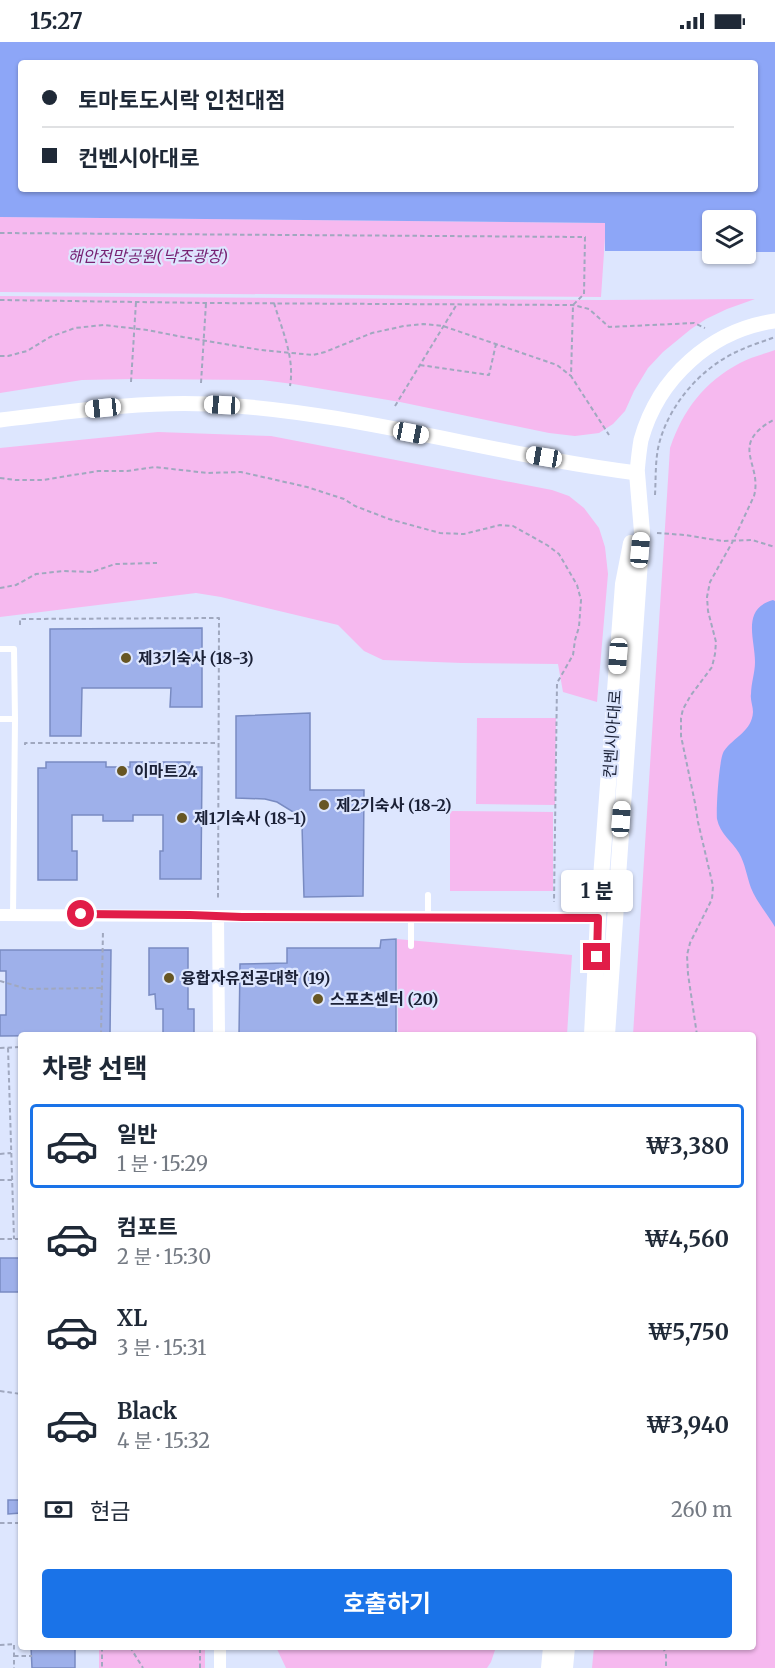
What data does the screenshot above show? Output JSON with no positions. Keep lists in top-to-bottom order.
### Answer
{
  "streets": {
    "main road": ["컨벤시아대로"]
  },
  "parks": ["해안전망공원(낙조광장)"],
  "places": [
    "제3기숙사 (18-3)",
    "이마트24",
    "제2기숙사 (18-2)",
    "제1기숙사 (18-1)",
    "융합자유전공대학 (19)",
    "스포츠센터 (20)"
  ],
  "page": {
    "status": "15:27",
    "banner": ["토마토도시락 인천대점", "컨벤시아대로"],
    "bubble": "1 분",
    "heading": "차량 선택",
    "list": [
      {
        "name": "일반",
        "note": "1 분 · 15:29",
        "value": "₩3,380"
      },
      {
        "name": "컴포트",
        "note": "2 분 · 15:30",
        "value": "₩4,560"
      },
      {
        "name": "XL",
        "note": "3 분 · 15:31",
        "value": "₩5,750"
      },
      {
        "name": "Black",
        "note": "4 분 · 15:32",
        "value": "₩3,940"
      }
    ],
    "pay": ["현금", "260 m"],
    "buttons": "호출하기"
  }
}
